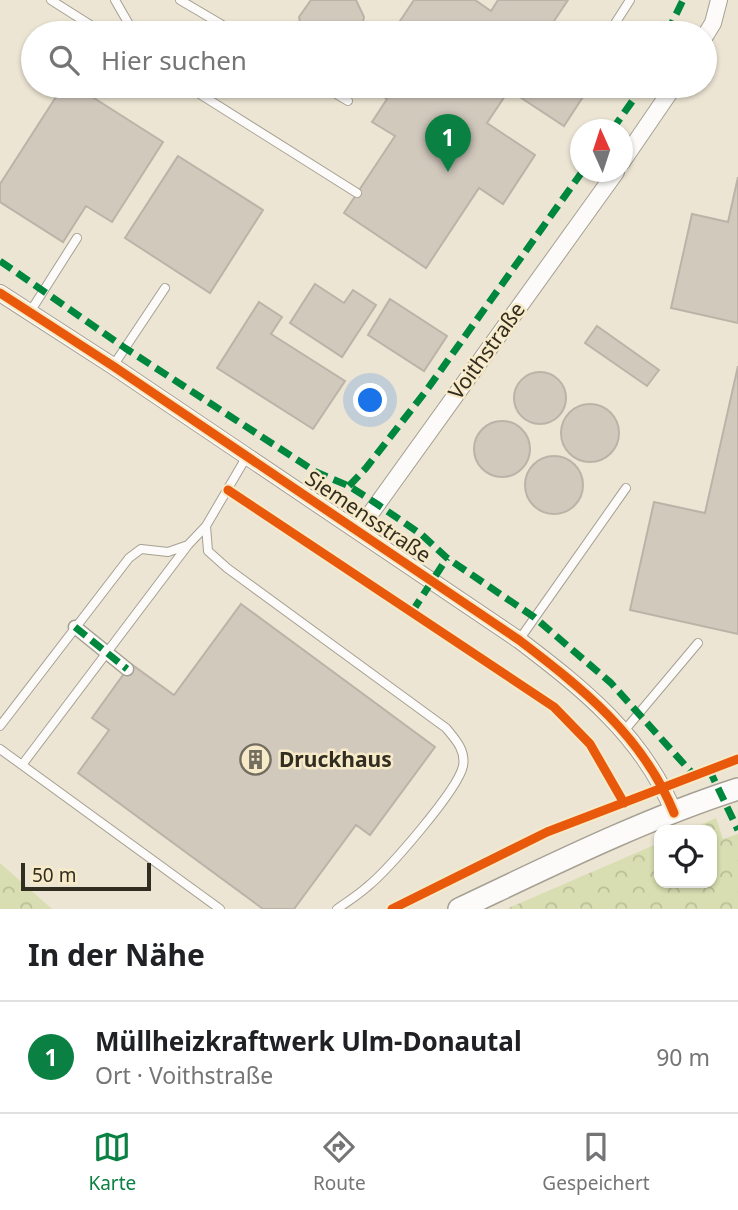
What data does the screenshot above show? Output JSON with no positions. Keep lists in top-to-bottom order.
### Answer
{
  "streets": {
    "street": ["Voithstraße", "Siemensstraße"]
  },
  "crossings": [
    ["Voithstraße", "Siemensstraße"]
  ],
  "places": {
    "building": ["Druckhaus"]
  },
  "scale_bar": "50 m",
  "north": "top",
  "page": {
    "search": "Hier suchen",
    "pins": "1",
    "scale": "50 m",
    "heading": "In der Nähe",
    "list": [
      {
        "mark": "1",
        "name": "Müllheizkraftwerk Ulm-Donautal",
        "note": "Ort · Voithstraße",
        "value": "90 m"
      }
    ],
    "nav": ["Karte", "Route", "Gespeichert"]
  }
}
